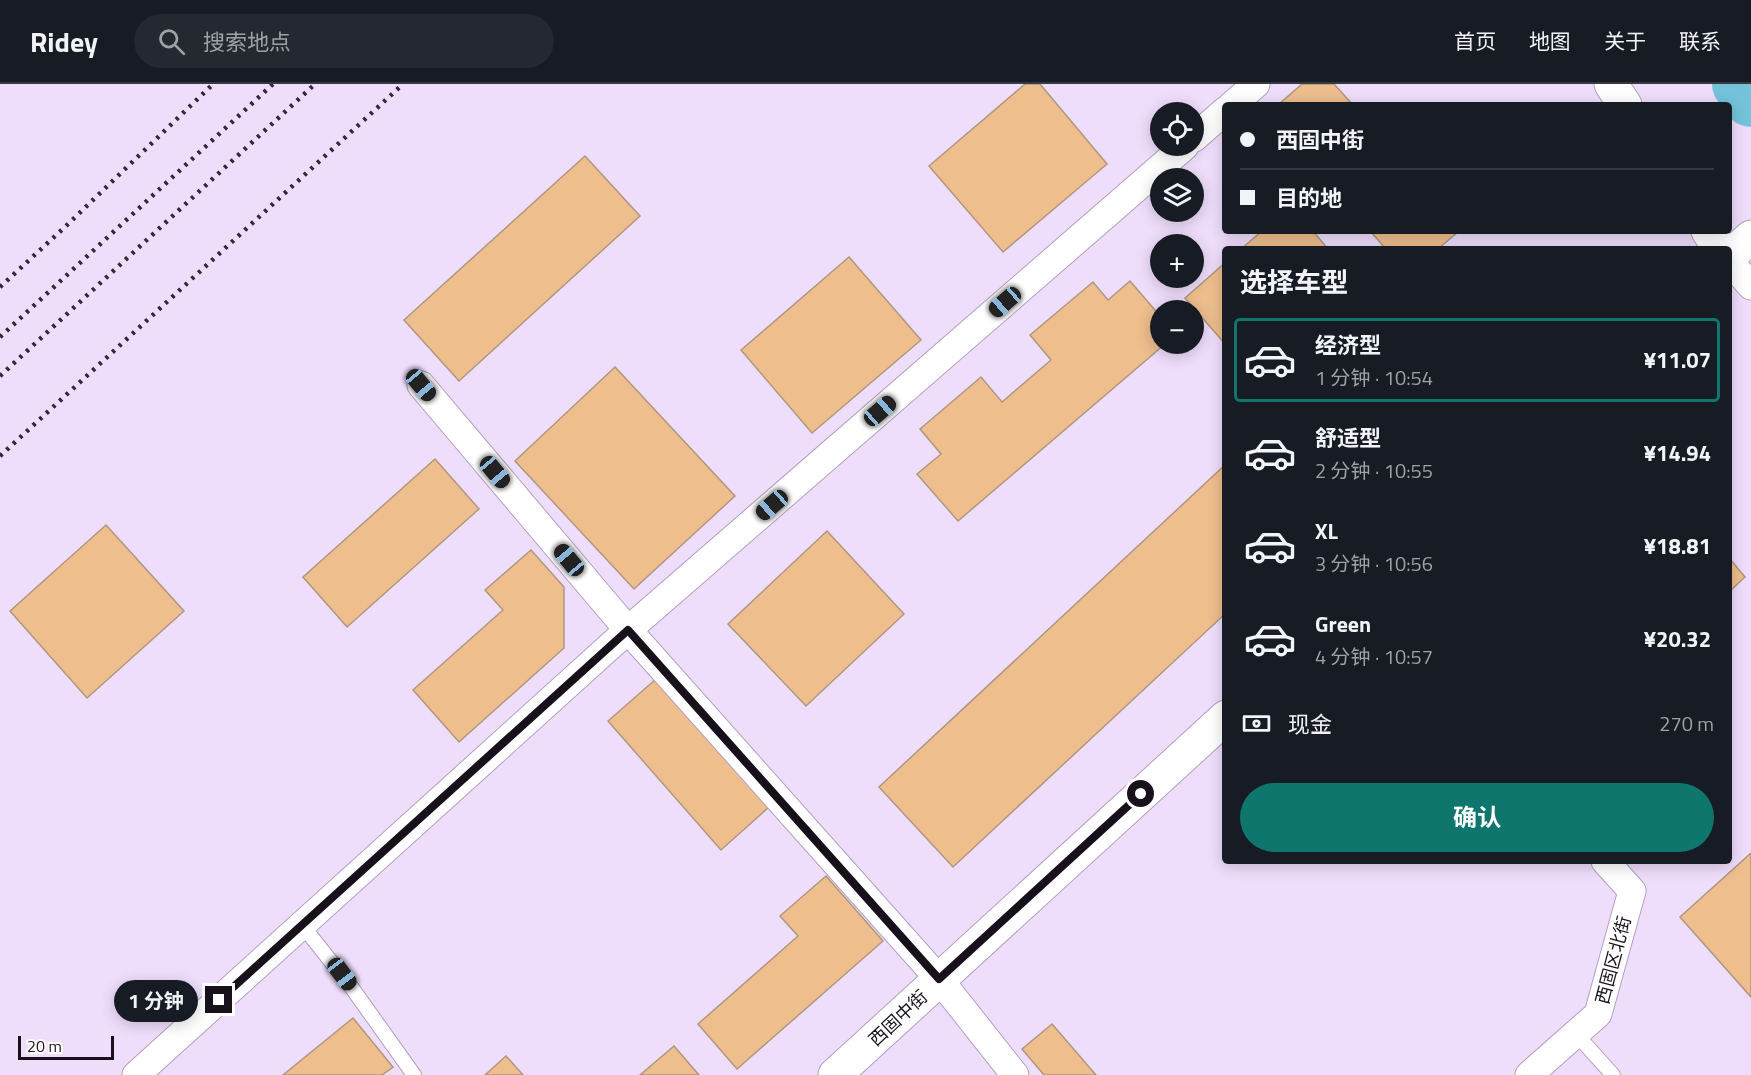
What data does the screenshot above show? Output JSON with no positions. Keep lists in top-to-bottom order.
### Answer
{
  "streets": {
    "street": ["西固区北街", "西固中街"]
  },
  "scale_bar": "20 m",
  "page": {
    "header": "Ridey",
    "search": "搜索地点",
    "nav": [
      "首页",
      "地图",
      "关于",
      "联系"
    ],
    "map_buttons": ["+", "−"],
    "banner": ["西固中街", "目的地"],
    "heading": "选择车型",
    "list": [
      {
        "name": "经济型",
        "note": "1 分钟 · 10:54",
        "value": "¥11.07"
      },
      {
        "name": "舒适型",
        "note": "2 分钟 · 10:55",
        "value": "¥14.94"
      },
      {
        "name": "XL",
        "note": "3 分钟 · 10:56",
        "value": "¥18.81"
      },
      {
        "name": "Green",
        "note": "4 分钟 · 10:57",
        "value": "¥20.32"
      }
    ],
    "pay": ["现金", "270 m"],
    "buttons": "确认",
    "bubble": "1 分钟",
    "scale": "20 m"
  }
}
